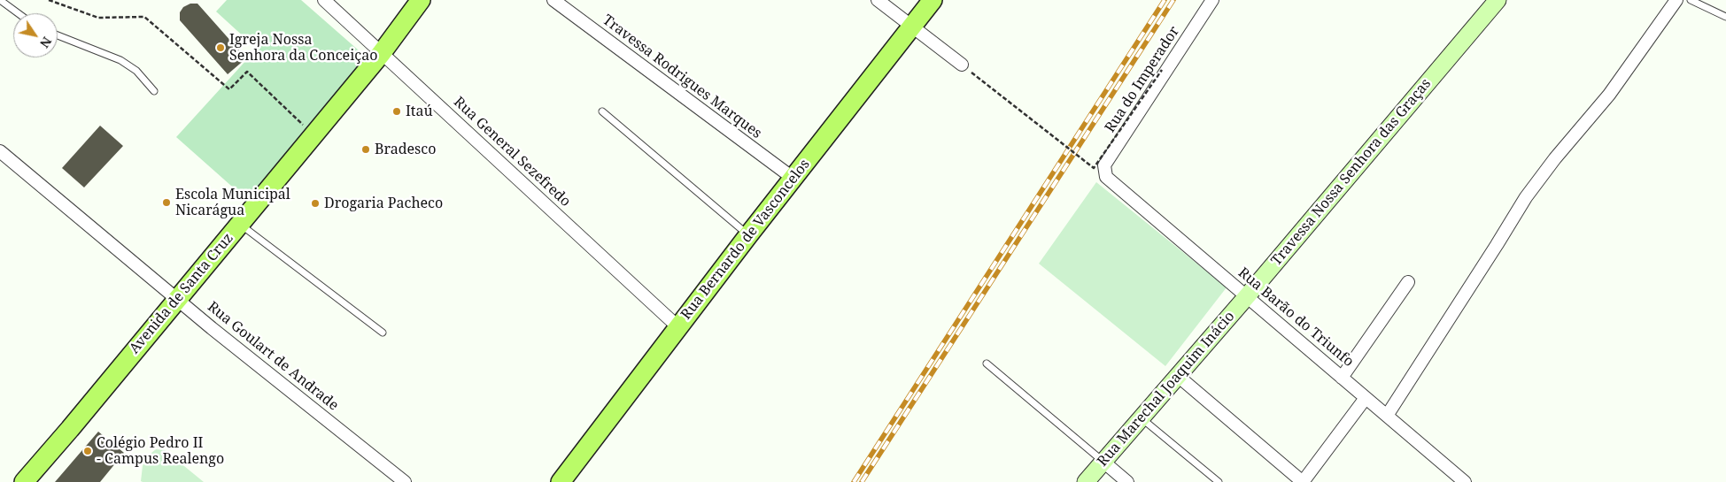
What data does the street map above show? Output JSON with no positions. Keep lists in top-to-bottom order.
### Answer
{
  "streets": {
    "main road": ["Rua Bernardo de Vasconcelos", "Avenida de Santa Cruz"],
    "street": [
      "Travessa Rodrigues Marques",
      "Rua do Imperador",
      "Rua General Sezefredo",
      "Travessa Nossa Senhora das Graças",
      "Rua Barão do Triunfo",
      "Rua Goulart de Andrade",
      "Rua Marechal Joaquim Inácio"
    ]
  },
  "crossings": [
    ["Travessa Rodrigues Marques", "Rua Bernardo de Vasconcelos"],
    ["Rua do Imperador", "Rua Barão do Triunfo"],
    ["Rua General Sezefredo", "Rua Bernardo de Vasconcelos"],
    ["Rua General Sezefredo", "Avenida de Santa Cruz"],
    ["Travessa Nossa Senhora das Graças", "Rua Barão do Triunfo"],
    ["Travessa Nossa Senhora das Graças", "Rua Marechal Joaquim Inácio"],
    ["Avenida de Santa Cruz", "Rua Goulart de Andrade"],
    ["Rua Barão do Triunfo", "Rua Marechal Joaquim Inácio"]
  ],
  "places": [
    "Igreja Nossa Senhora da Conceiçao",
    "Itaú",
    "Bradesco",
    "Escola Municipal Nicarágua",
    "Drogaria Pacheco",
    "Colégio Pedro II - Campus Realengo"
  ],
  "north": "bottom right"
}
